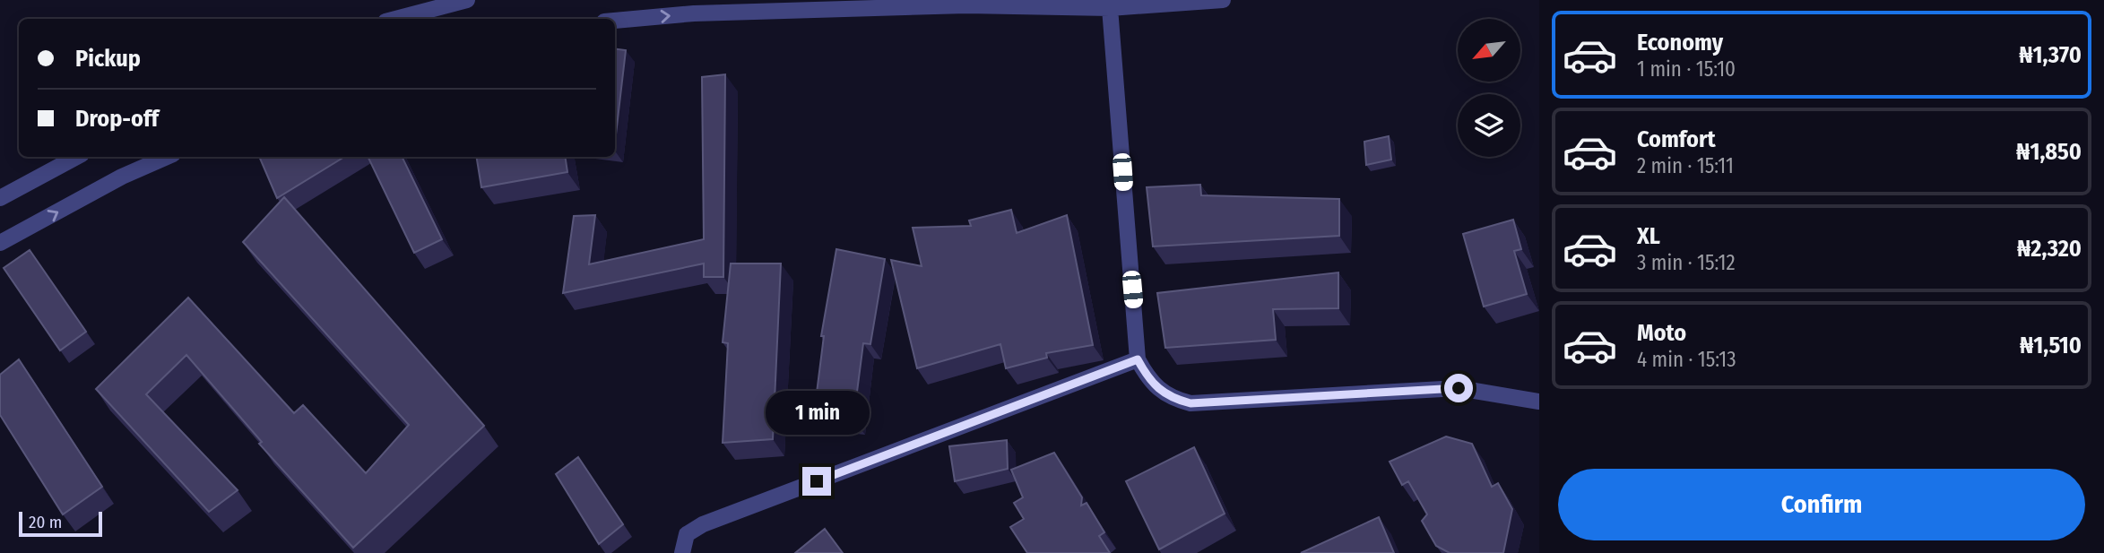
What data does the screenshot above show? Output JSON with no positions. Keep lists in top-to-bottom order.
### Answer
{
  "scale_bar": "20 m",
  "north": "bottom left",
  "page": {
    "list": [
      {
        "name": "Economy",
        "note": "1 min · 15:10",
        "value": "₦1,370"
      },
      {
        "name": "Comfort",
        "note": "2 min · 15:11",
        "value": "₦1,850"
      },
      {
        "name": "XL",
        "note": "3 min · 15:12",
        "value": "₦2,320"
      },
      {
        "name": "Moto",
        "note": "4 min · 15:13",
        "value": "₦1,510"
      }
    ],
    "banner": ["Pickup", "Drop-off"],
    "bubble": "1 min",
    "buttons": "Confirm",
    "scale": "20 m"
  }
}
